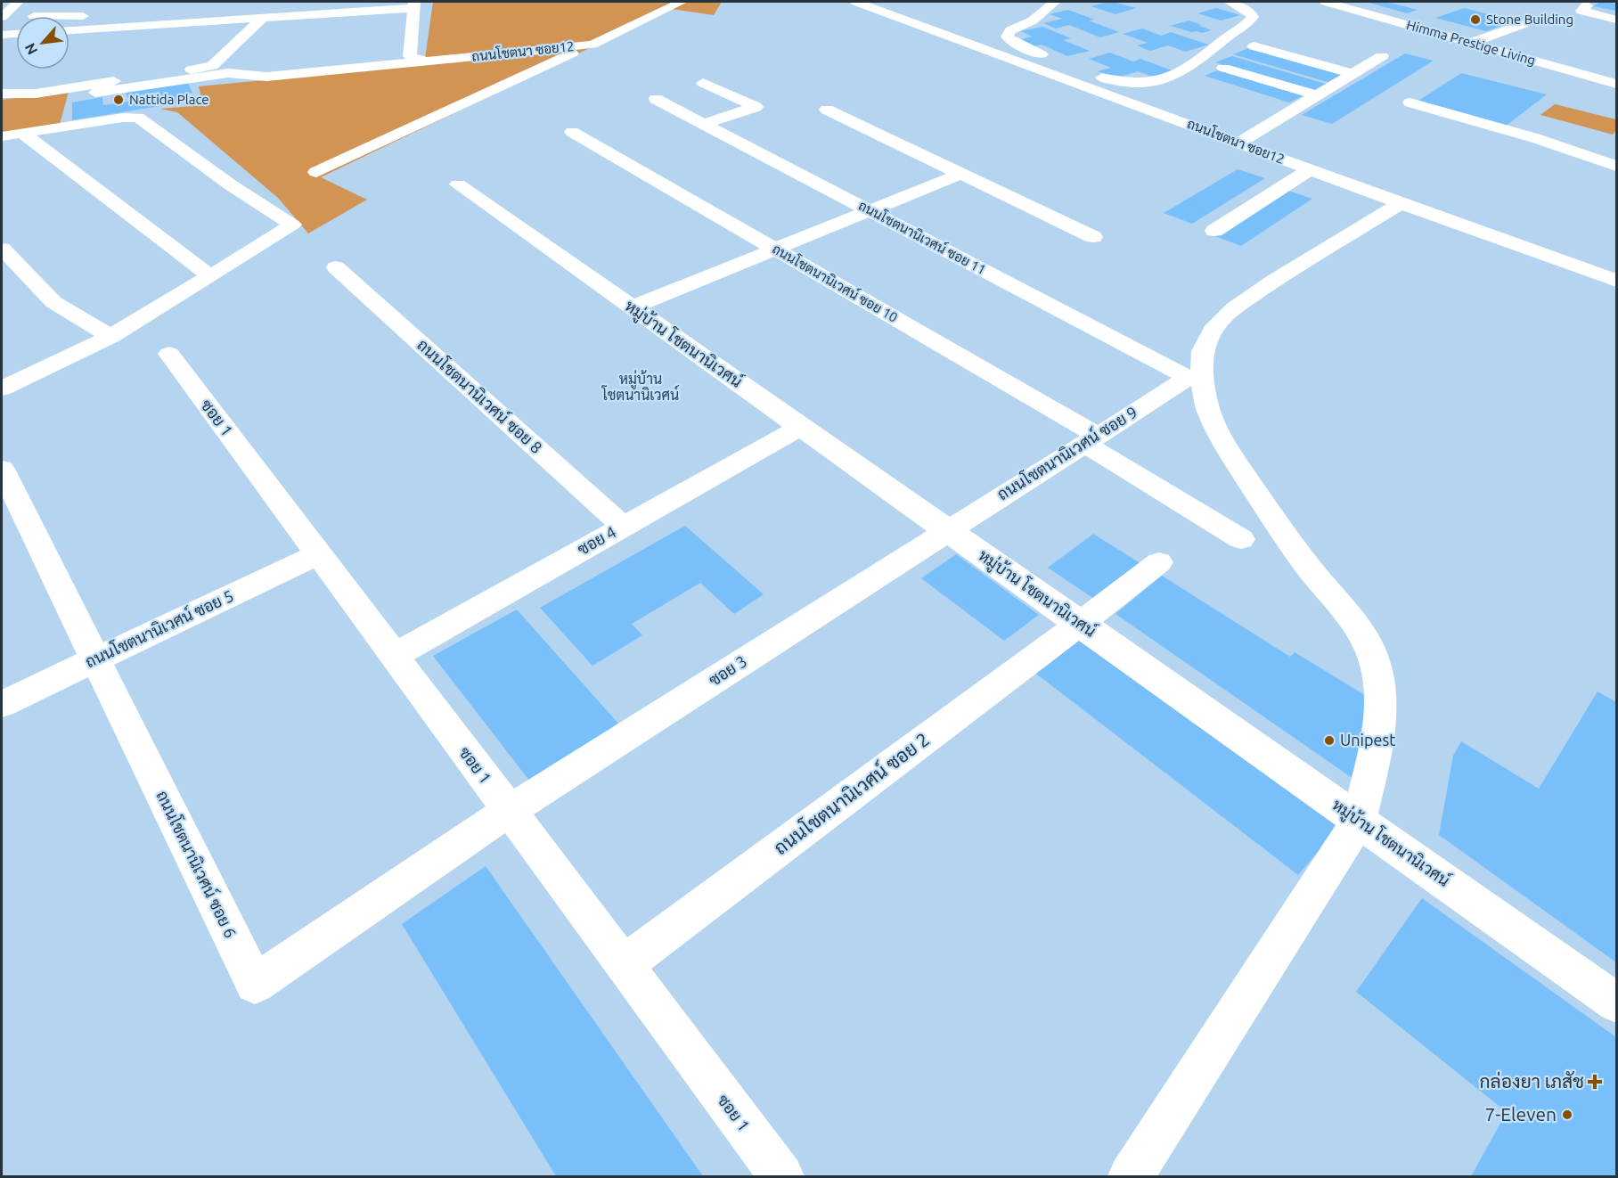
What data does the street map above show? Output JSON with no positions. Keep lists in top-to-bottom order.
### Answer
{
  "streets": {
    "street": [
      "Himma Prestige Living",
      "ถนนโชตนา ซอย12",
      "ถนนโชตนานิเวศน์ ซอย 11",
      "ถนนโชตนานิเวศน์ ซอย 10",
      "หมู่บ้าน โชตนานิเวศน์",
      "ถนนโชตนานิเวศน์ ซอย 8",
      "ซอย 1",
      "ถนนโชตนานิเวศน์ ซอย 9",
      "ซอย 4",
      "ถนนโชตนานิเวศน์ ซอย 5",
      "ซอย 3",
      "ถนนโชตนานิเวศน์ ซอย 2",
      "ถนนโชตนานิเวศน์ ซอย 6"
    ]
  },
  "crossings": [
    ["ถนนโชตนานิเวศน์ ซอย 11", "ถนนโชตนานิเวศน์ ซอย 9"],
    ["ถนนโชตนานิเวศน์ ซอย 10", "ถนนโชตนานิเวศน์ ซอย 9"],
    ["หมู่บ้าน โชตนานิเวศน์", "ถนนโชตนานิเวศน์ ซอย 9"],
    ["หมู่บ้าน โชตนานิเวศน์", "ซอย 4"],
    ["หมู่บ้าน โชตนานิเวศน์", "ซอย 3"],
    ["หมู่บ้าน โชตนานิเวศน์", "ถนนโชตนานิเวศน์ ซอย 2"],
    ["ถนนโชตนานิเวศน์ ซอย 8", "ซอย 4"],
    ["ซอย 1", "ซอย 4"],
    ["ซอย 1", "ถนนโชตนานิเวศน์ ซอย 5"],
    ["ซอย 1", "ซอย 3"],
    ["ซอย 1", "ถนนโชตนานิเวศน์ ซอย 2"],
    ["ซอย 1", "ถนนโชตนานิเวศน์ ซอย 6"],
    ["ถนนโชตนานิเวศน์ ซอย 9", "ซอย 3"],
    ["ถนนโชตนานิเวศน์ ซอย 5", "ถนนโชตนานิเวศน์ ซอย 6"],
    ["ซอย 3", "ถนนโชตนานิเวศน์ ซอย 6"]
  ],
  "districts": ["หมู่บ้าน โชตนานิเวศน์"],
  "places": {
    "other": [
      "Stone Building",
      "Nattida Place",
      "Unipest",
      "7-Eleven"
    ],
    "health": ["กล่องยา เภสัช"]
  },
  "north": "bottom left"
}
